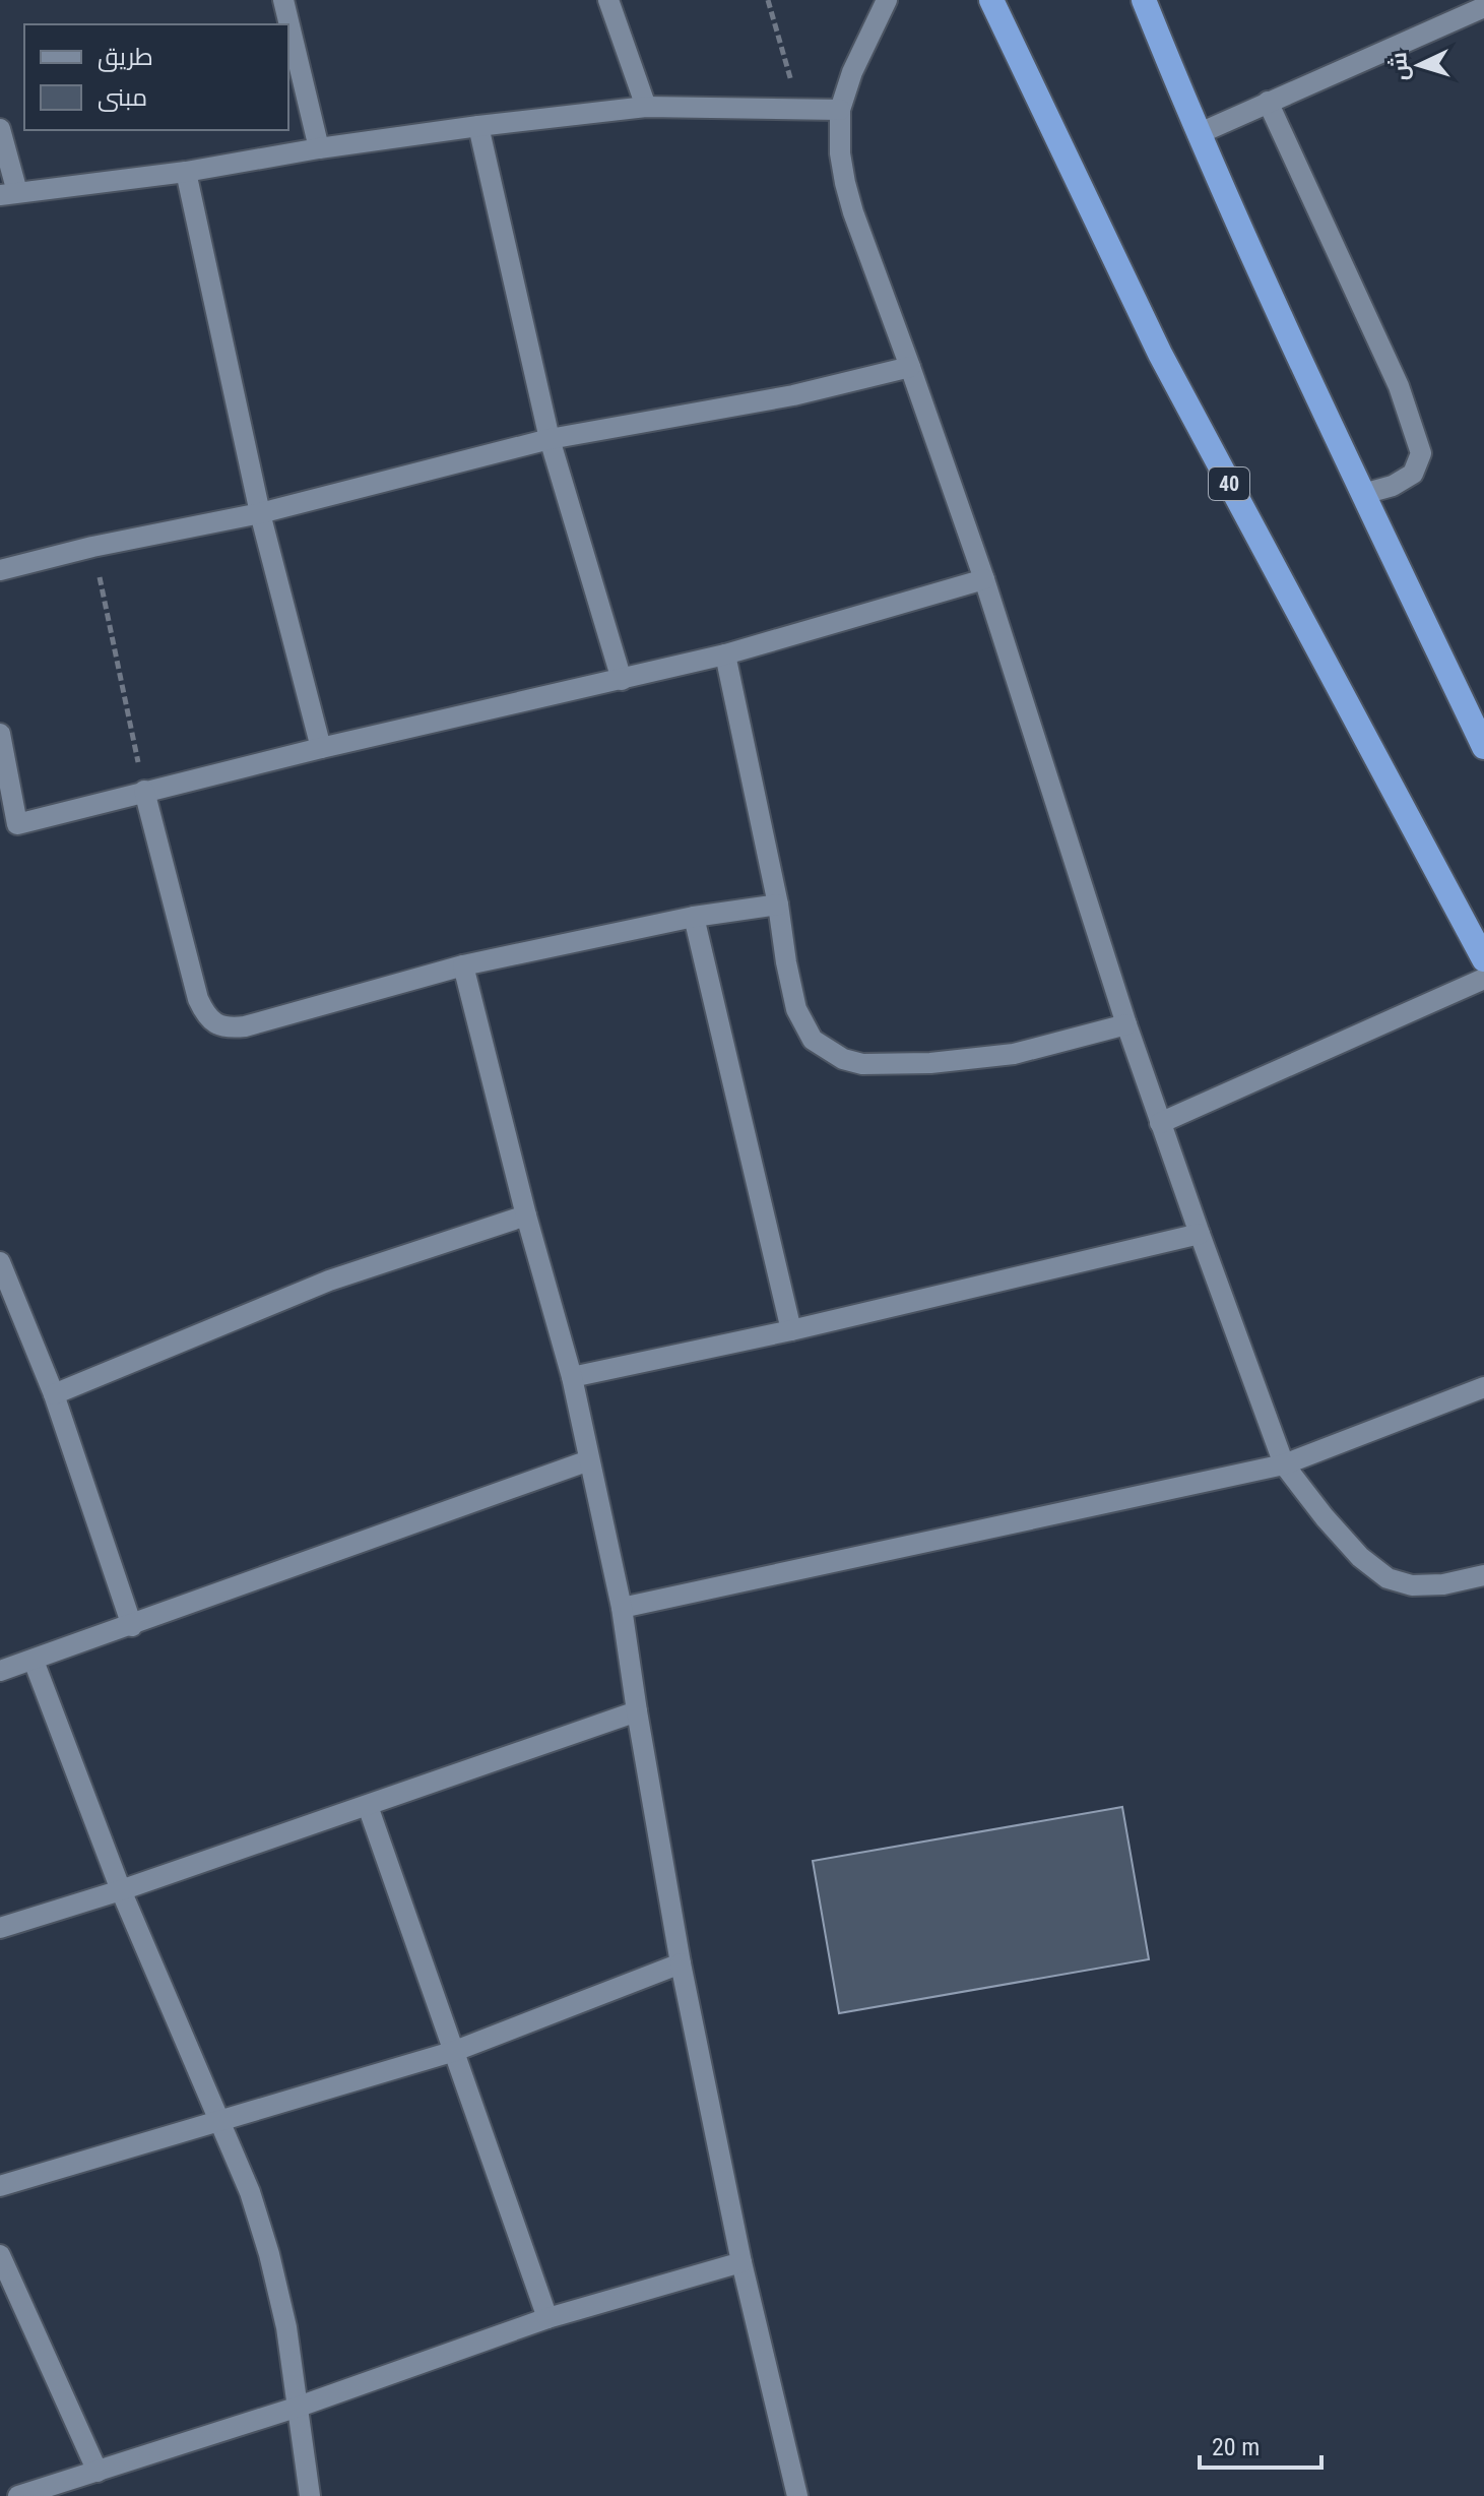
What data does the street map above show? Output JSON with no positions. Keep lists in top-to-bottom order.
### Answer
{
  "streets": {
    "highway": ["40"]
  },
  "legend": ["طريق", "مبنى"],
  "scale_bar": "20 m",
  "north": "left"
}
